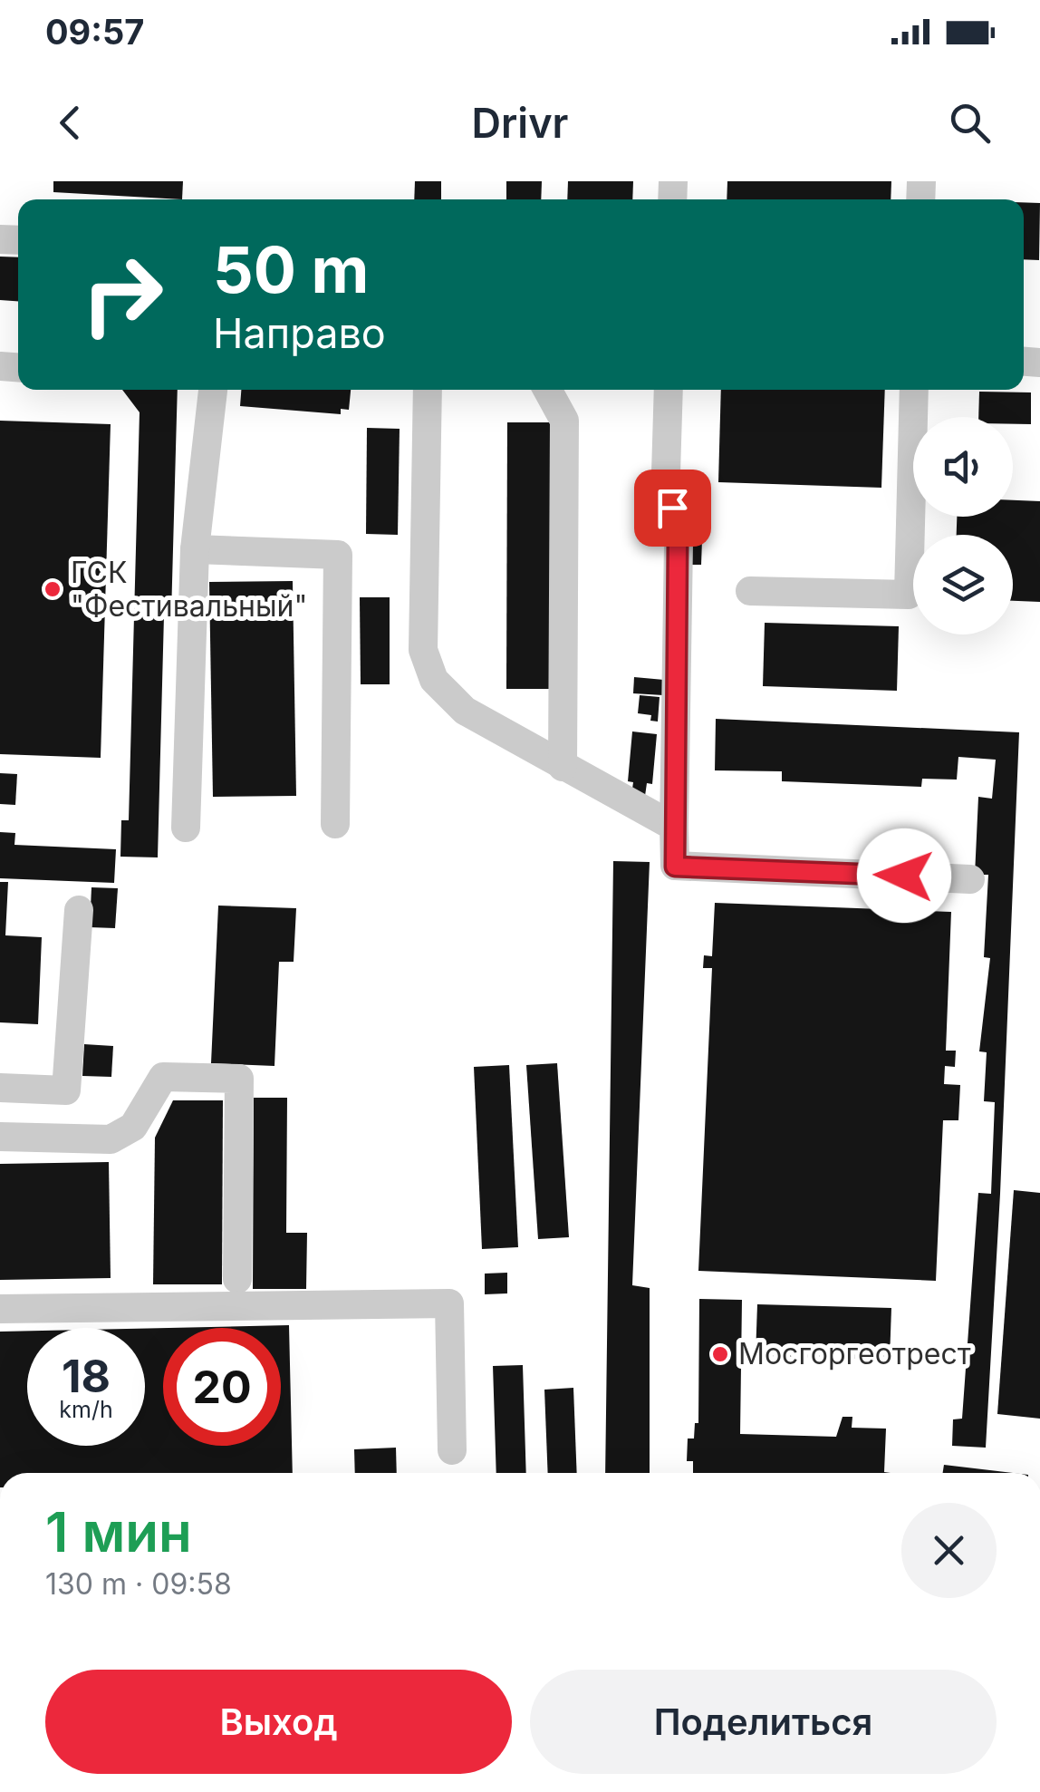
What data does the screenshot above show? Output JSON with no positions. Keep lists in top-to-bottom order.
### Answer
{
  "places": ["ГСК \"Фестивальный\"", "Мосгоргеотрест"],
  "page": {
    "status": "09:57",
    "header": "Drivr",
    "turn": ["50 m", "Направо"],
    "speed": "18 km/h",
    "limit": "20",
    "heading": ["1 мин", "130 m · 09:58"],
    "buttons": ["Выход", "Поделиться"]
  }
}
